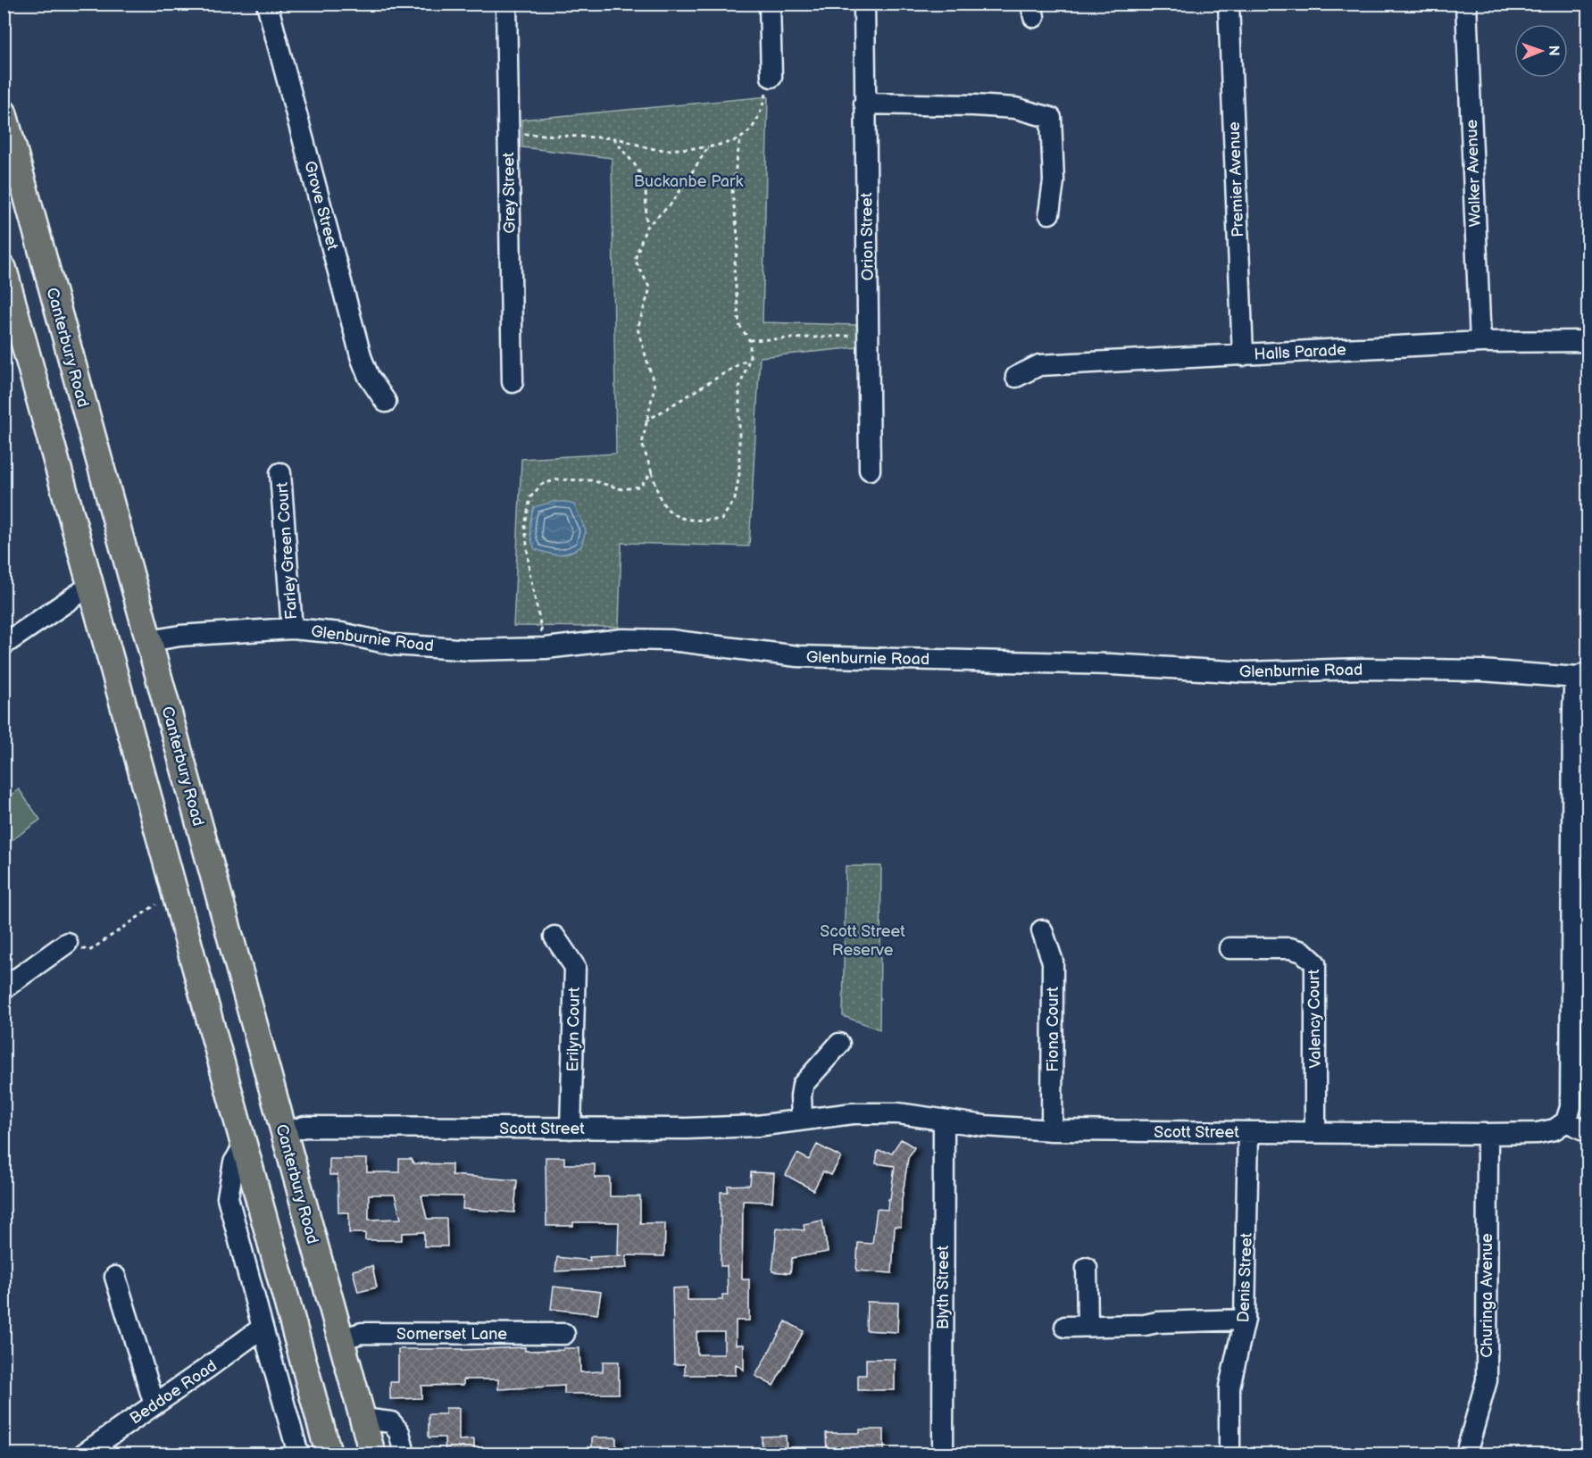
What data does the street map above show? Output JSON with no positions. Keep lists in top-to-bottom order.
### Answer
{
  "streets": {
    "main road": ["Canterbury Road"],
    "street": [
      "Walker Avenue",
      "Premier Avenue",
      "Grey Street",
      "Grove Street",
      "Orion Street",
      "Halls Parade",
      "Farley Green Court",
      "Glenburnie Road",
      "Valency Court",
      "Erilyn Court",
      "Fiona Court",
      "Scott Street",
      "Denis Street",
      "Blyth Street",
      "Churinga Avenue",
      "Somerset Lane",
      "Beddoe Road"
    ]
  },
  "crossings": [
    ["Walker Avenue", "Halls Parade"],
    ["Premier Avenue", "Halls Parade"],
    ["Canterbury Road", "Glenburnie Road"],
    ["Canterbury Road", "Scott Street"],
    ["Canterbury Road", "Somerset Lane"],
    ["Farley Green Court", "Glenburnie Road"],
    ["Valency Court", "Scott Street"],
    ["Erilyn Court", "Scott Street"],
    ["Fiona Court", "Scott Street"],
    ["Scott Street", "Denis Street"],
    ["Scott Street", "Blyth Street"],
    ["Scott Street", "Churinga Avenue"]
  ],
  "parks": ["Buckanbe Park", "Scott Street Reserve"],
  "north": "right"
}
